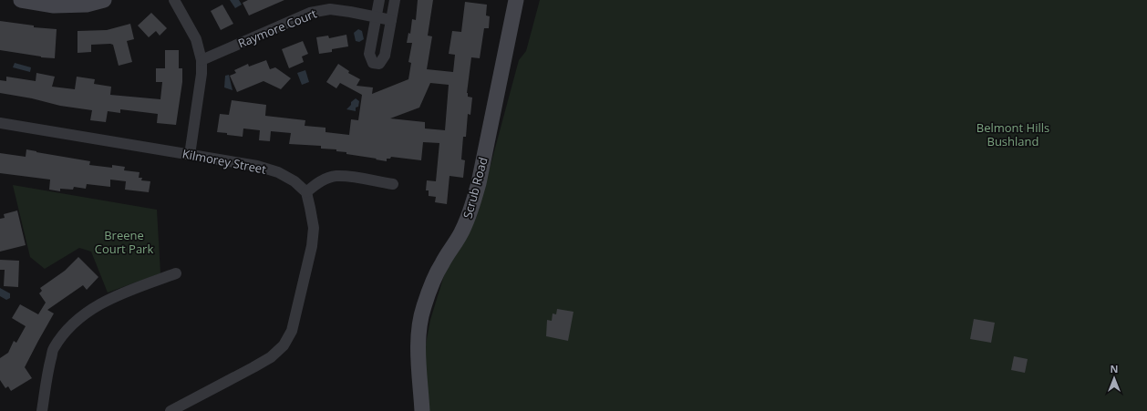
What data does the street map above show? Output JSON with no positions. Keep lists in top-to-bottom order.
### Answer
{
  "streets": {
    "main road": ["Scrub Road"],
    "street": ["Raymore Court", "Kilmorey Street"]
  },
  "parks": ["Belmont Hills Bushland", "Breene Court Park"],
  "north": "top"
}
